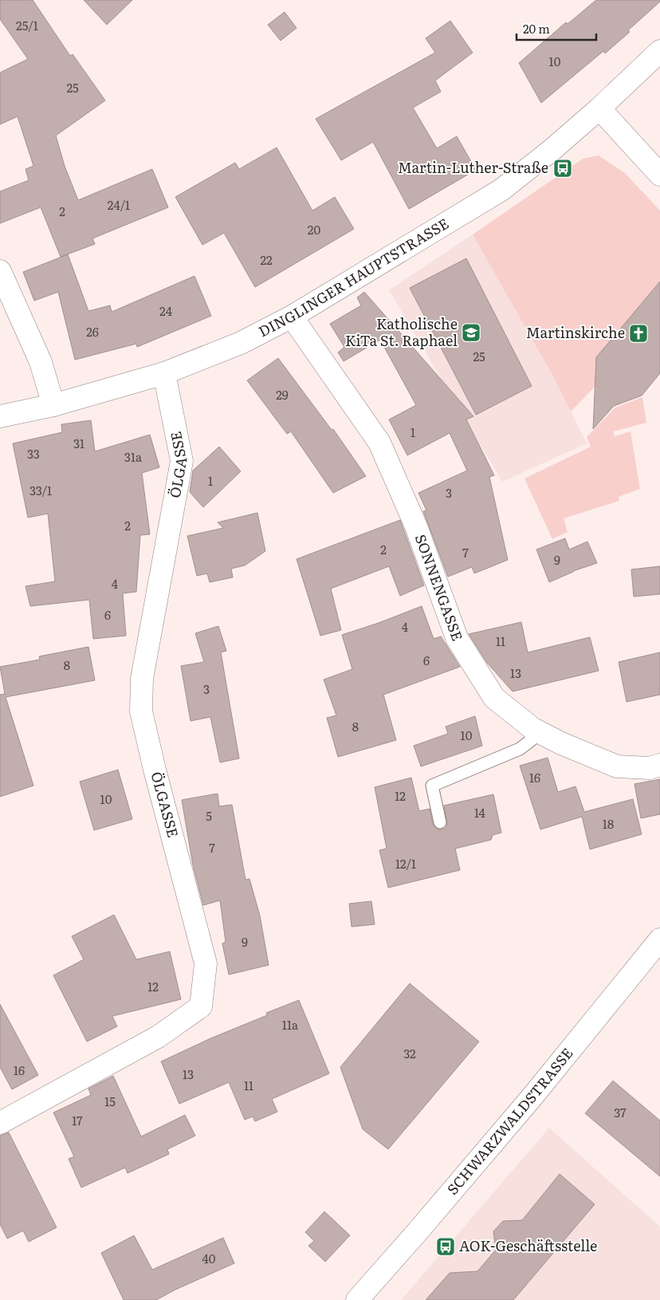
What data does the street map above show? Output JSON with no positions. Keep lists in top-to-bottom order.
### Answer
{
  "streets": {
    "street": [
      "DINGLINGER HAUPTSTRASSE",
      "ÖLGASSE",
      "SONNENGASSE",
      "SCHWARZWALDSTRASSE"
    ]
  },
  "crossings": [
    ["DINGLINGER HAUPTSTRASSE", "ÖLGASSE"],
    ["DINGLINGER HAUPTSTRASSE", "SONNENGASSE"]
  ],
  "places": {
    "bus stop": ["Martin-Luther-Straße", "AOK-Geschäftsstelle"],
    "school or university": ["Katholische KiTa St. Raphael"],
    "church": ["Martinskirche"]
  },
  "house_numbers": [
    "25/1",
    "10",
    "25",
    "24/1",
    "2",
    "20",
    "22",
    "24",
    "26",
    "25",
    "29",
    "1",
    "31",
    "33",
    "31a",
    "1",
    "33/1",
    "3",
    "2",
    "2",
    "7",
    "9",
    "4",
    "6",
    "4",
    "11",
    "6",
    "8",
    "13",
    "3",
    "8",
    "10",
    "16",
    "12",
    "10",
    "14",
    "5",
    "18",
    "7",
    "12/1",
    "9",
    "12",
    "11a",
    "32",
    "16",
    "13",
    "11",
    "15",
    "37",
    "17",
    "40"
  ],
  "scale_bar": "20 m"
}
